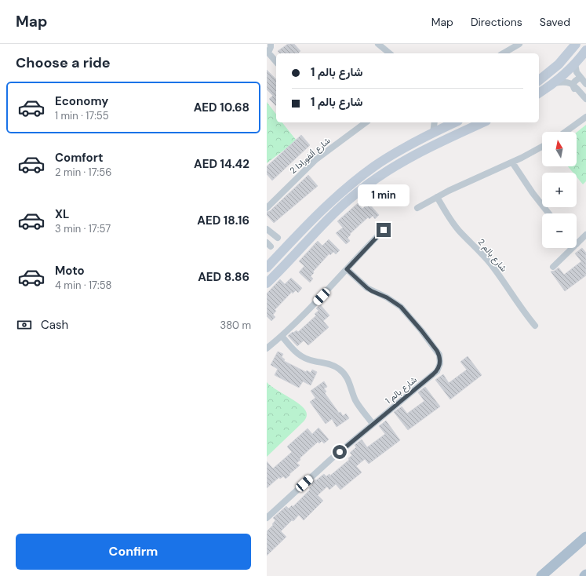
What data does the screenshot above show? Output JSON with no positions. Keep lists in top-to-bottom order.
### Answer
{
  "streets": {
    "street": ["شارع ألفورادا 2", "شارع بالم 2", "شارع بالم 1"]
  },
  "north": "top",
  "page": {
    "header": "Map",
    "nav": ["Map", "Directions", "Saved"],
    "heading": "Choose a ride",
    "banner": ["شارع بالم 1", "شارع بالم 1"],
    "list": [
      {
        "name": "Economy",
        "note": "1 min · 17:55",
        "value": "AED 10.68"
      },
      {
        "name": "Comfort",
        "note": "2 min · 17:56",
        "value": "AED 14.42"
      },
      {
        "name": "XL",
        "note": "3 min · 17:57",
        "value": "AED 18.16"
      },
      {
        "name": "Moto",
        "note": "4 min · 17:58",
        "value": "AED 8.86"
      }
    ],
    "map_buttons": ["+", "−"],
    "bubble": "1 min",
    "pay": ["Cash", "380 m"],
    "buttons": "Confirm"
  }
}
